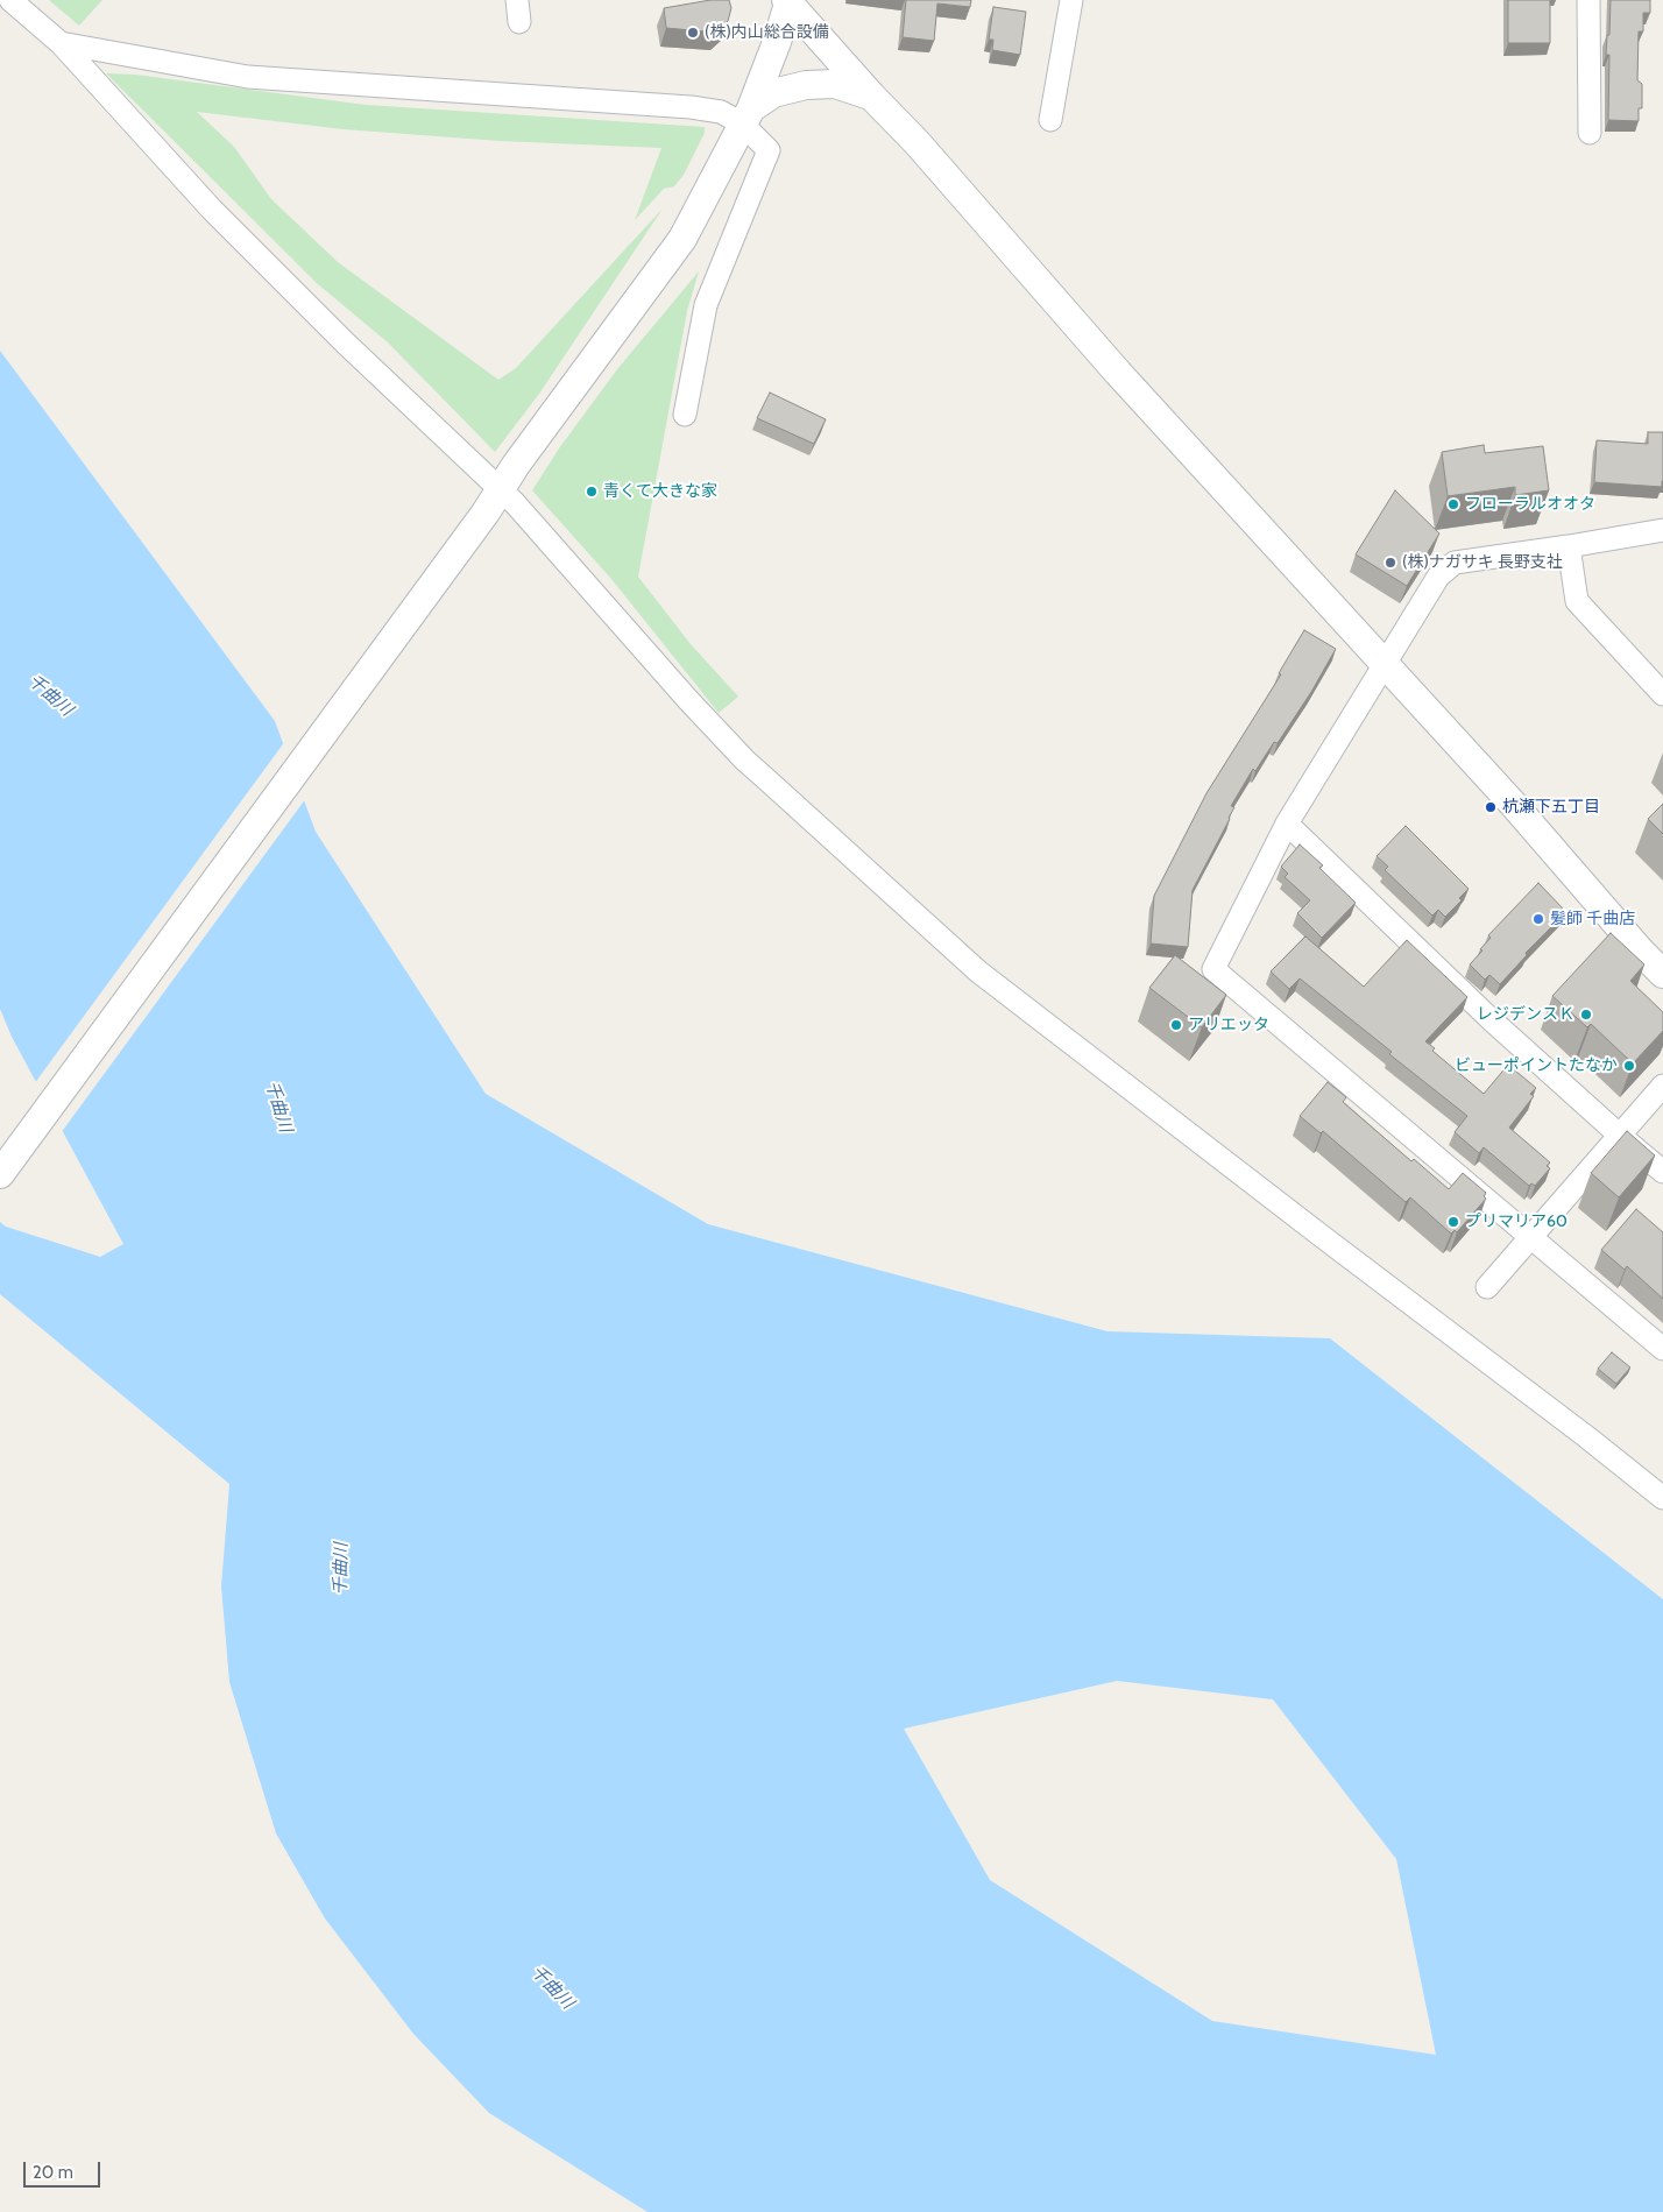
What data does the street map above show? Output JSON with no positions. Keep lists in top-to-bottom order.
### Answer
{
  "water": ["千曲川"],
  "places": [
    "(株)内山総合設備",
    "青くて大きな家",
    "フローラルオオタ",
    "(株)ナガサキ 長野支社",
    "杭瀬下五丁目",
    "髪師 千曲店",
    "レジデンスＫ",
    "アリエッタ",
    "ビューポイントたなか",
    "プリマリア60"
  ],
  "scale_bar": "20 m"
}
